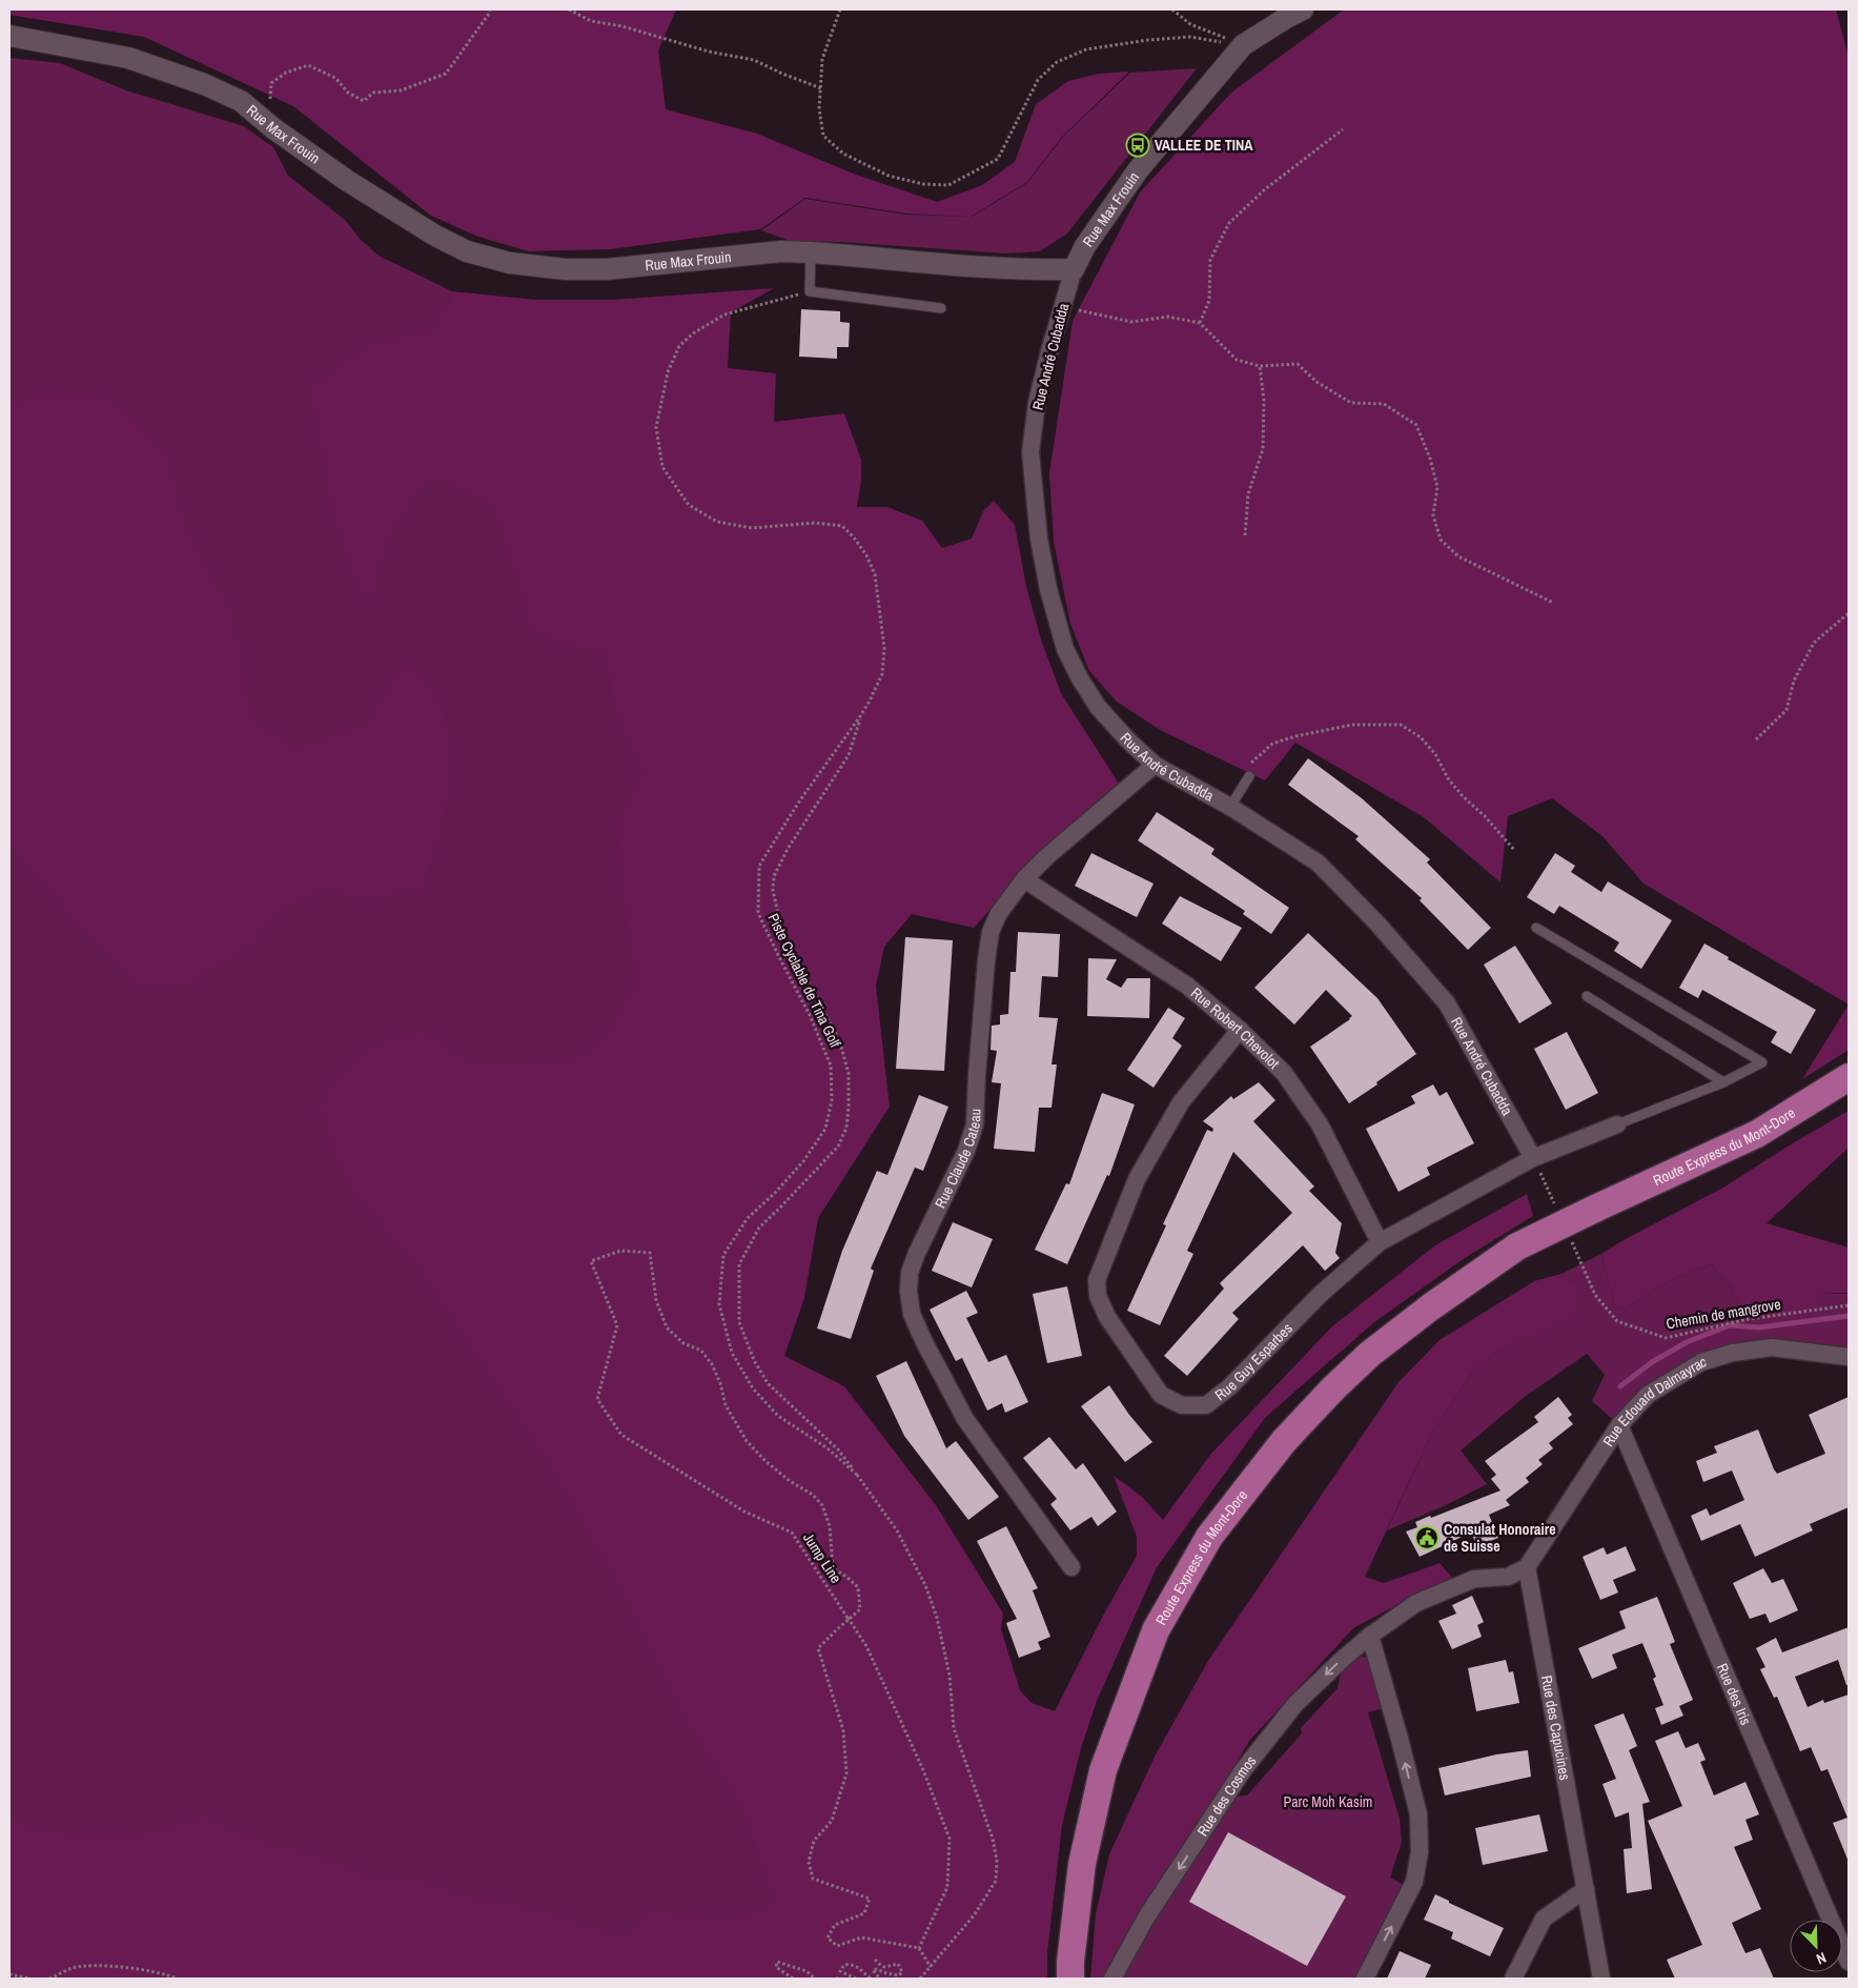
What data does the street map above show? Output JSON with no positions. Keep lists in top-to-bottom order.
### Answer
{
  "streets": {
    "main road": ["Route Express du Mont-Dore"],
    "street": [
      "Rue Max Frouin",
      "Rue André Cubadda",
      "Rue Robert Chevolot",
      "Rue Claude Cateau",
      "Rue Guy Esparbes",
      "Rue Edouard Dalmayrac",
      "Rue des Iris",
      "Rue des Capucines",
      "Rue des Cosmos"
    ],
    "path": ["Piste Cyclable de Tina Golf", "Chemin de mangrove", "Jump Line"]
  },
  "crossings": [
    ["Rue Max Frouin", "Rue André Cubadda"],
    ["Rue André Cubadda", "Rue Claude Cateau"],
    ["Rue André Cubadda", "Rue Guy Esparbes"],
    ["Rue Robert Chevolot", "Rue Claude Cateau"],
    ["Rue Robert Chevolot", "Rue Guy Esparbes"],
    ["Rue Edouard Dalmayrac", "Rue des Iris"],
    ["Rue Edouard Dalmayrac", "Rue des Capucines"],
    ["Rue Edouard Dalmayrac", "Rue des Cosmos"],
    ["Rue des Capucines", "Rue des Cosmos"]
  ],
  "one_way": ["Rue des Cosmos"],
  "parks": ["Parc Moh Kasim"],
  "places": {
    "bus stop": ["VALLEE DE TINA"],
    "public building": ["Consulat Honoraire de Suisse"]
  },
  "north": "bottom right"
}
